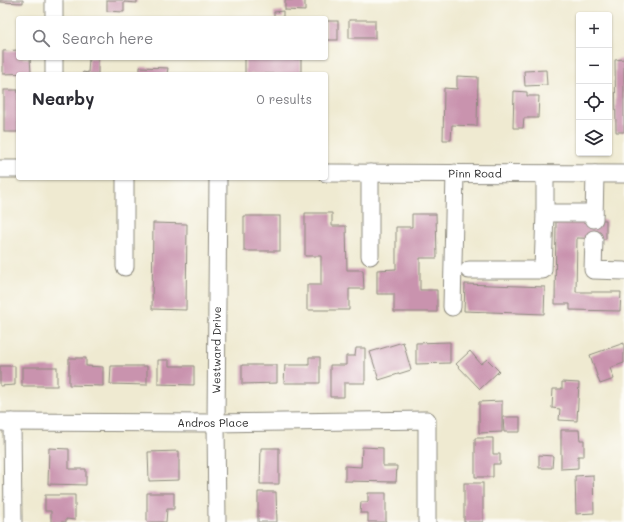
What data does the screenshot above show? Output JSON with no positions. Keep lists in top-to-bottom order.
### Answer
{
  "streets": {
    "street": ["Pinn Road", "Westward Drive", "Andros Place"]
  },
  "crossings": [
    ["Westward Drive", "Andros Place"]
  ],
  "page": {
    "map_buttons": ["+", "−"],
    "search": "Search here",
    "heading": ["Nearby", "0 results"]
  }
}
